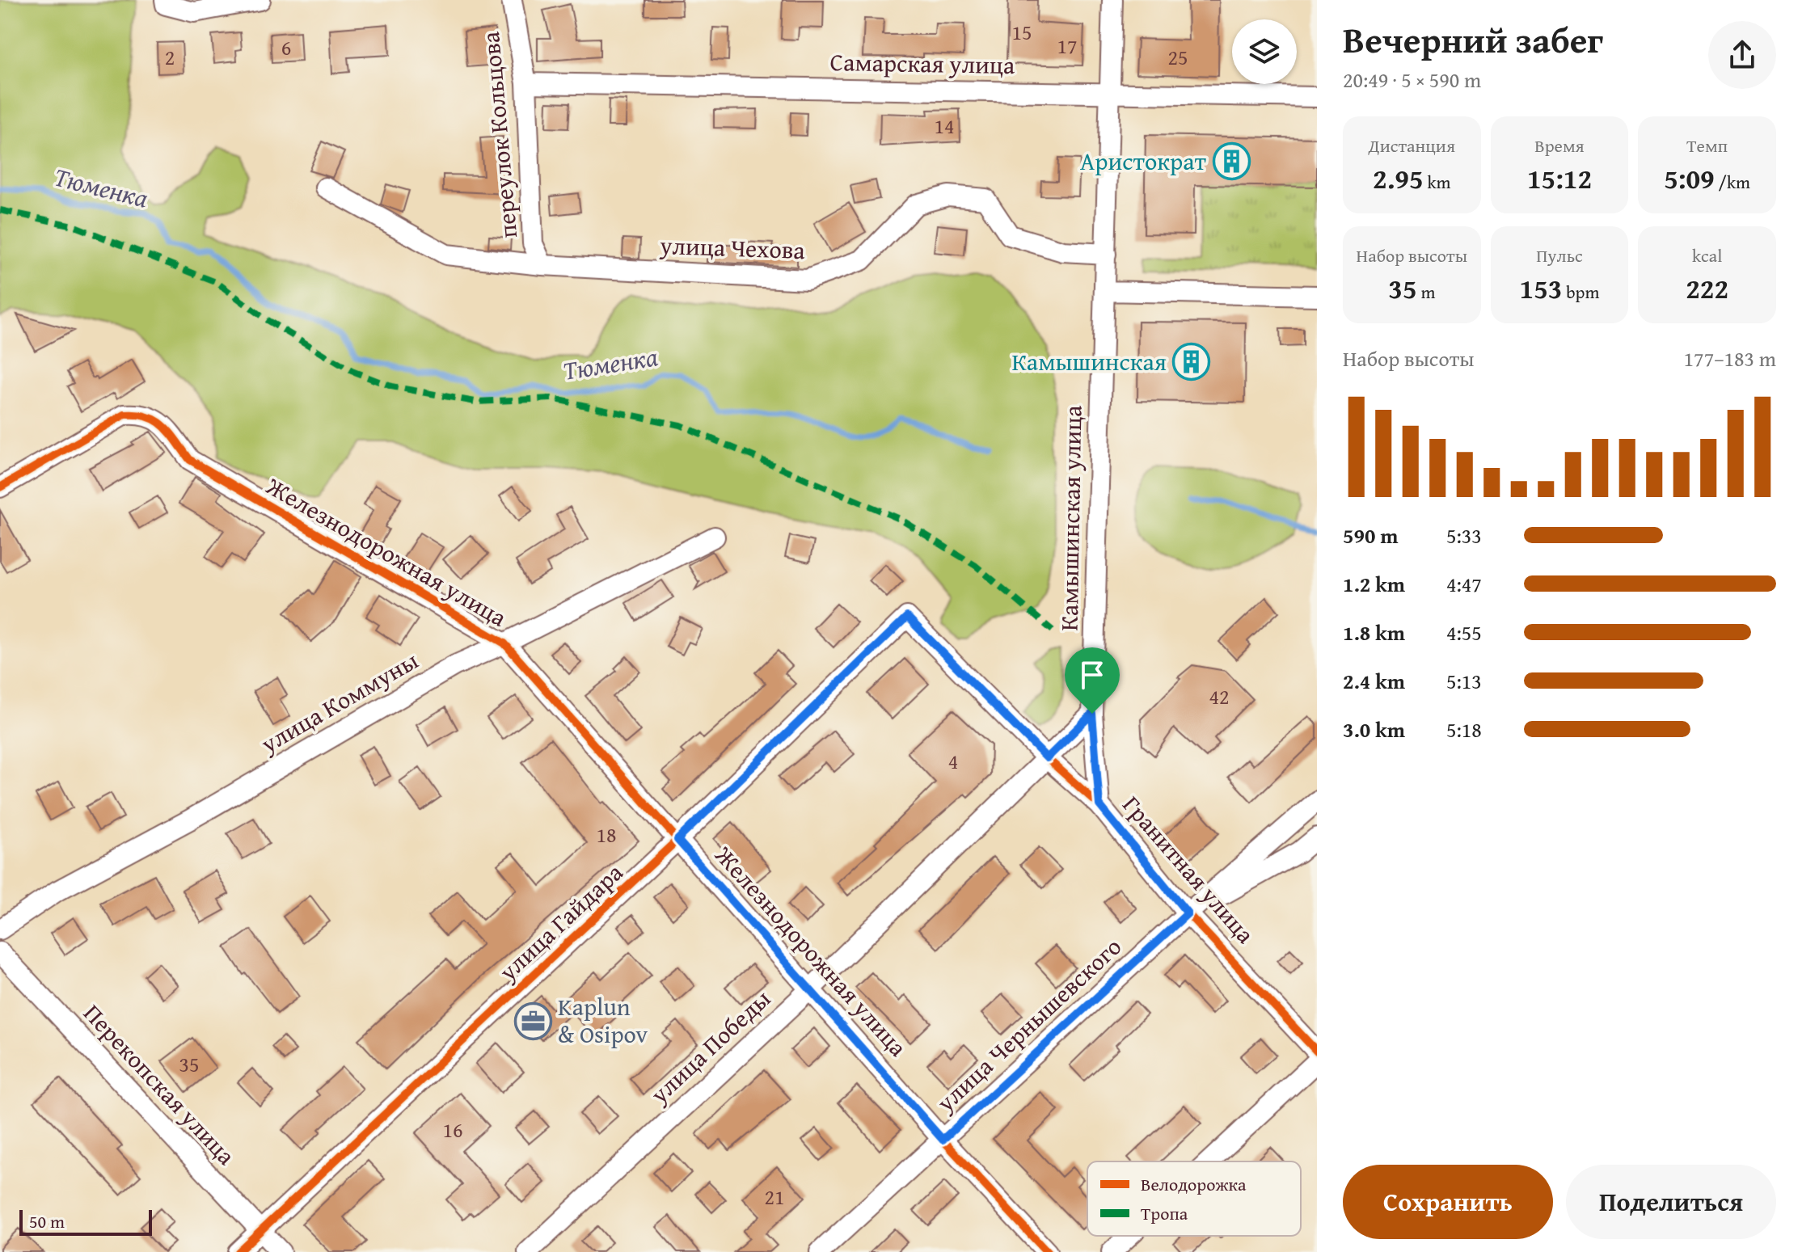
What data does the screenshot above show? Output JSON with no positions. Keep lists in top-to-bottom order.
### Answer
{
  "streets": {
    "street": [
      "Самарская улица",
      "переулок Кольцова",
      "улица Чехова",
      "Камышинская улица",
      "Железнодорожная улица",
      "улица Коммуны",
      "Гранитная улица",
      "улица Гайдара",
      "улица Чернышевского",
      "улица Победы",
      "Перекопская улица"
    ]
  },
  "crossings": [
    ["Самарская улица", "переулок Кольцова"],
    ["Самарская улица", "Камышинская улица"],
    ["переулок Кольцова", "улица Чехова"],
    ["улица Чехова", "Камышинская улица"],
    ["Камышинская улица", "Гранитная улица"],
    ["Камышинская улица", "улица Победы"],
    ["Железнодорожная улица", "улица Коммуны"],
    ["Железнодорожная улица", "улица Гайдара"],
    ["Железнодорожная улица", "улица Чернышевского"],
    ["Железнодорожная улица", "улица Победы"],
    ["Гранитная улица", "улица Гайдара"],
    ["Гранитная улица", "улица Чернышевского"],
    ["Гранитная улица", "улица Победы"],
    ["улица Гайдара", "Перекопская улица"]
  ],
  "water": ["Тюменка"],
  "places": {
    "building": ["Аристократ", "Камышинская"],
    "office": ["Kaplun & Osipov"]
  },
  "house_numbers": [
    "15",
    "17",
    "6",
    "2",
    "25",
    "14",
    "42",
    "4",
    "18",
    "35",
    "16",
    "21"
  ],
  "legend": ["Велодорожка", "Тропа"],
  "scale_bar": "50 m",
  "page": {
    "heading": ["Вечерний забег", "20:49 · 5 × 590 m"],
    "stats": [
      ["Дистанция", "2.95 km"],
      ["Время", "15:12"],
      ["Темп", "5:09 /km"],
      ["Набор высоты", "35 m"],
      ["Пульс", "153 bpm"],
      ["kcal", "222"]
    ],
    "chart": ["Набор высоты", "177–183 m"],
    "list": [
      {
        "name": "590 m",
        "note": "5:33"
      },
      {
        "name": "1.2 km",
        "note": "4:47"
      },
      {
        "name": "1.8 km",
        "note": "4:55"
      },
      {
        "name": "2.4 km",
        "note": "5:13"
      },
      {
        "name": "3.0 km",
        "note": "5:18"
      }
    ],
    "buttons": ["Сохранить", "Поделиться"],
    "scale": "50 m"
  }
}
